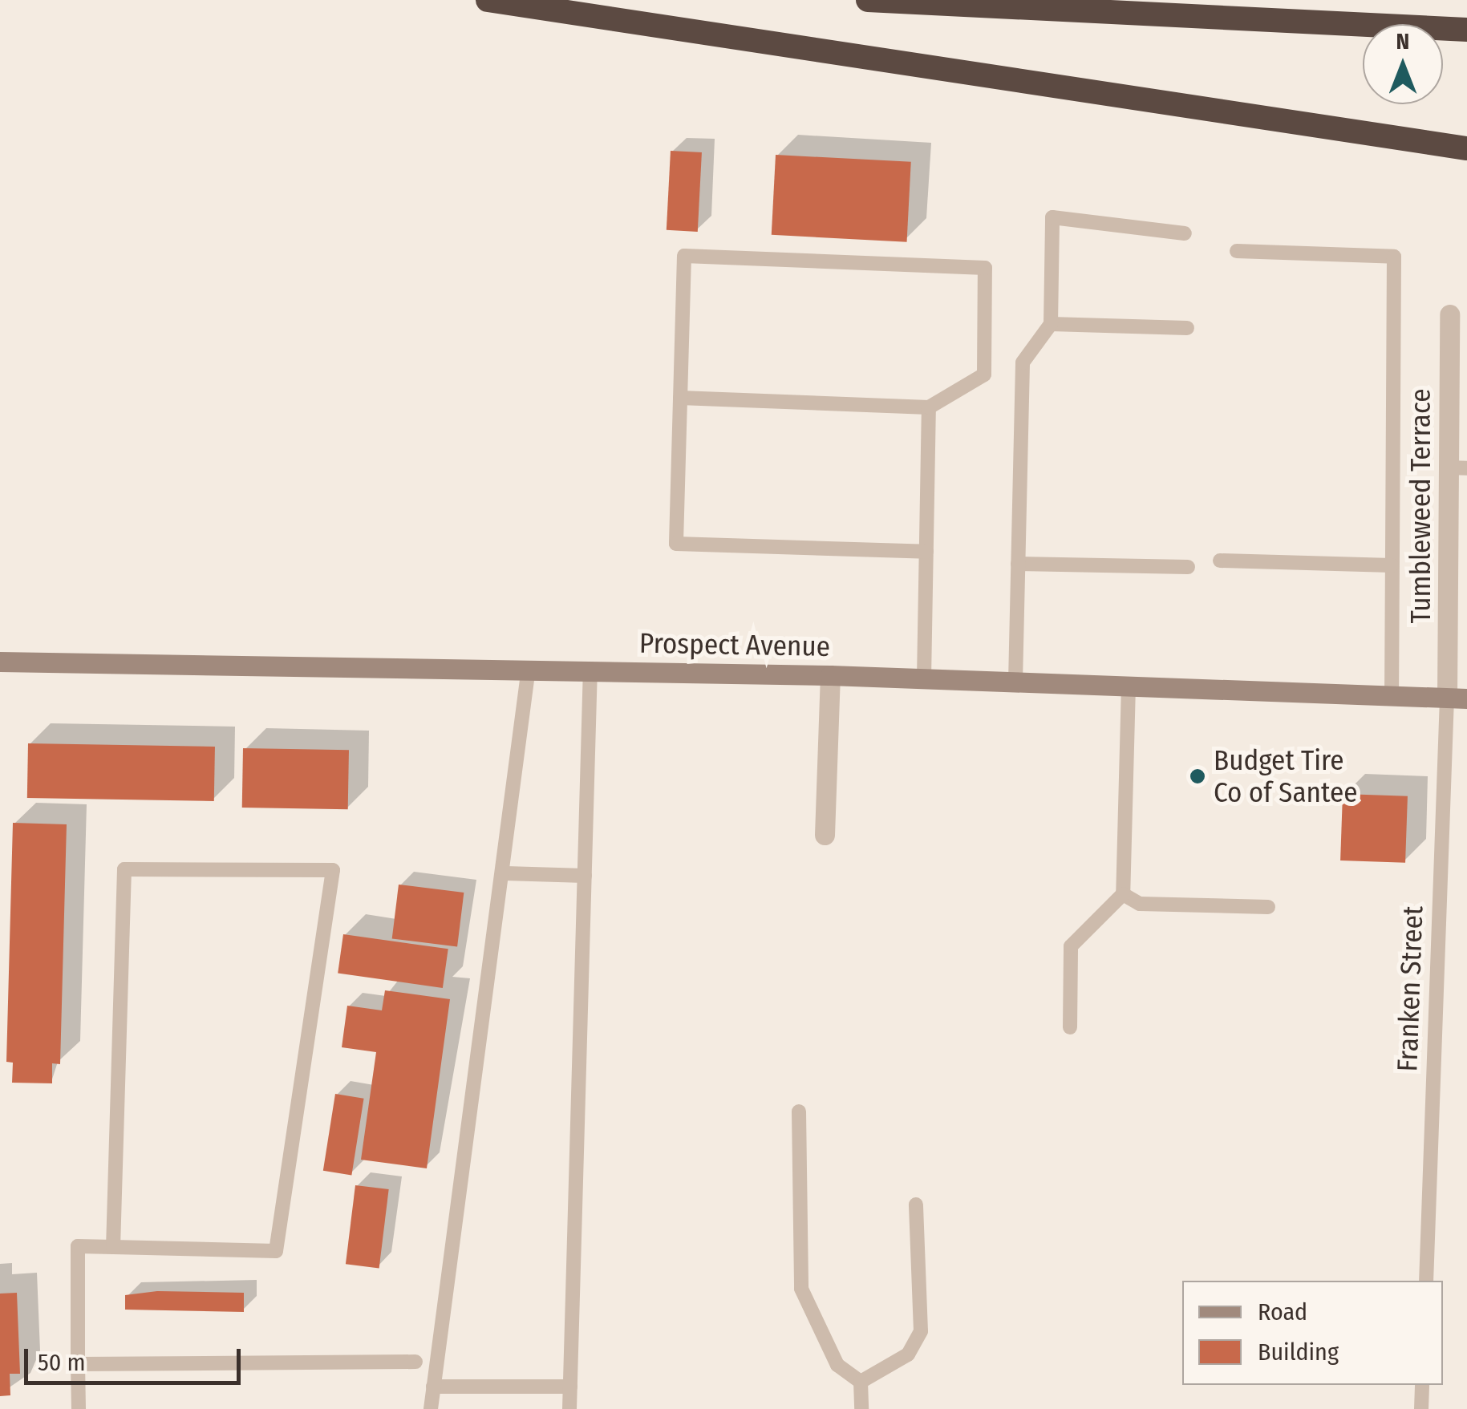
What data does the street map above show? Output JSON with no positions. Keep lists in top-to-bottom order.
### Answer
{
  "streets": {
    "main road": ["Prospect Avenue"],
    "street": ["Tumbleweed Terrace"],
    "lane": ["Franken Street"]
  },
  "crossings": [
    ["Tumbleweed Terrace", "Prospect Avenue"],
    ["Tumbleweed Terrace", "Franken Street"],
    ["Prospect Avenue", "Franken Street"]
  ],
  "places": ["Budget Tire Co of Santee"],
  "legend": ["Road", "Building"],
  "scale_bar": "50 m",
  "north": "top"
}
